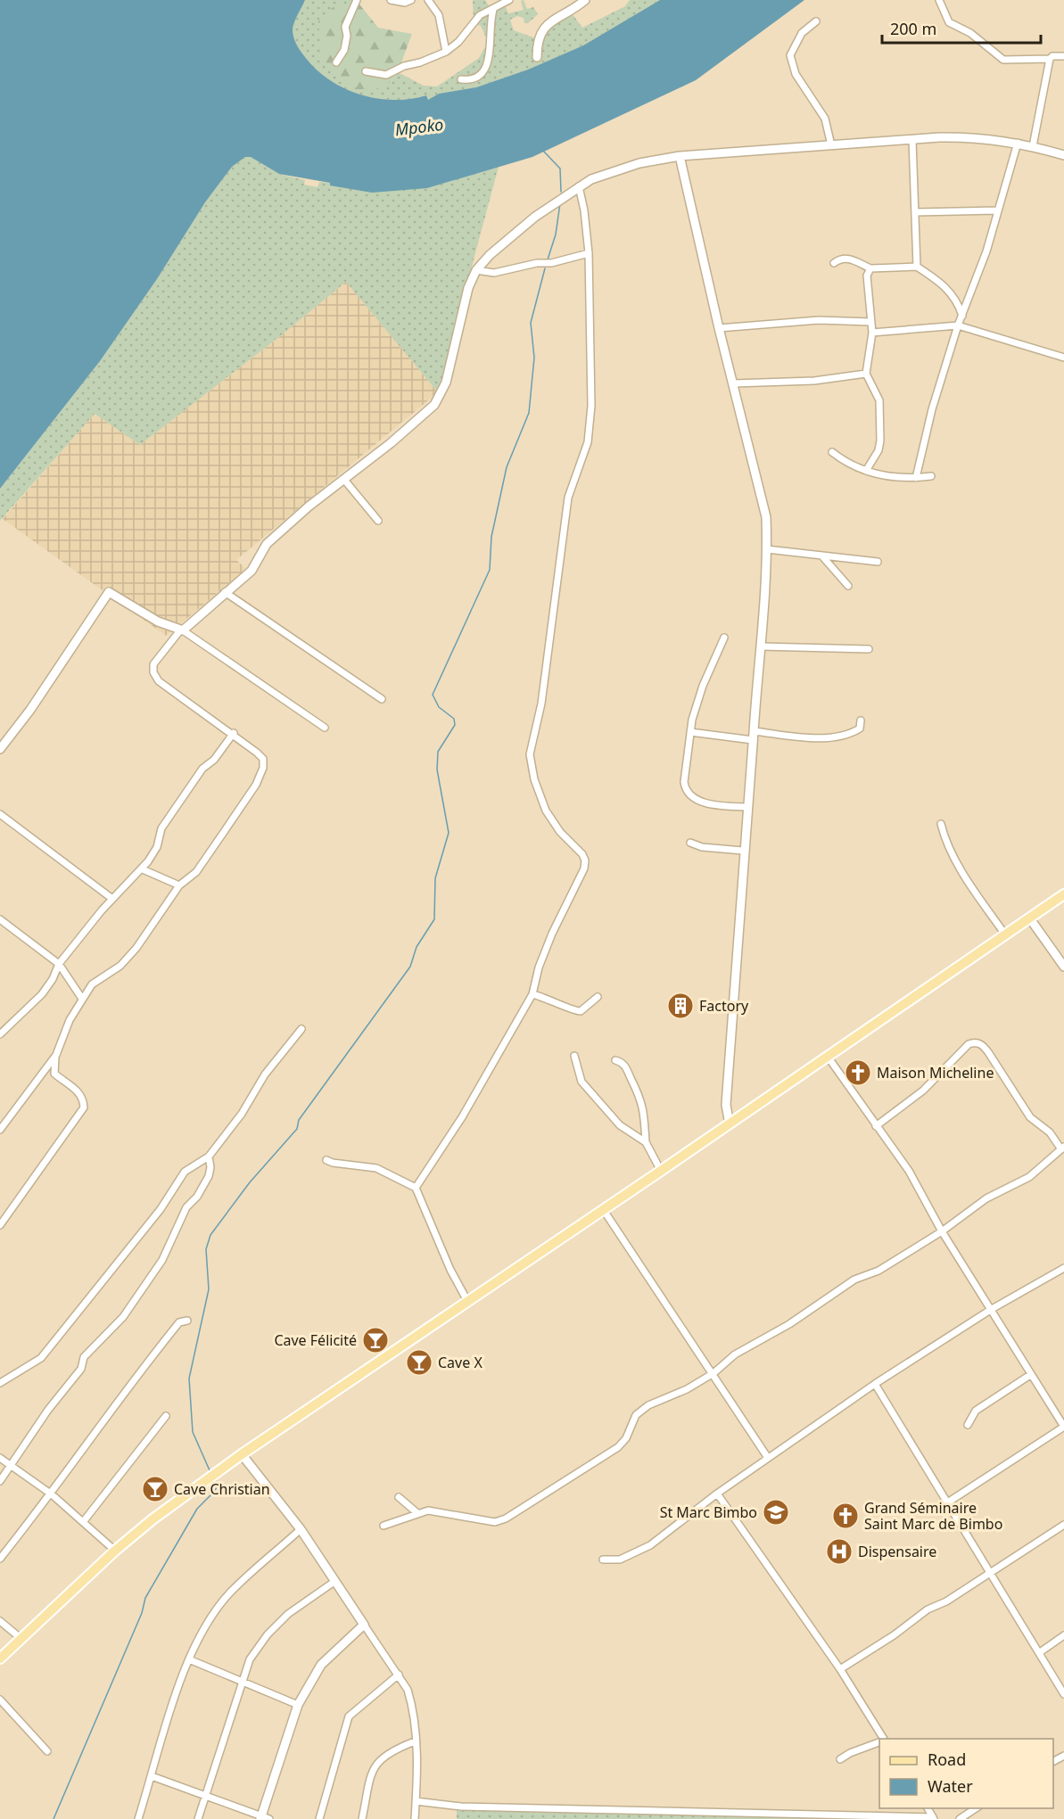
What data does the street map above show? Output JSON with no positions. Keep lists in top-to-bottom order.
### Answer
{
  "water": ["Mpoko"],
  "places": {
    "building": ["Factory"],
    "church": ["Maison Micheline", "Grand Séminaire Saint Marc de Bimbo"],
    "bar": ["Cave Félicité", "Cave X", "Cave Christian"],
    "school or university": ["St Marc Bimbo"],
    "hospital": ["Dispensaire"]
  },
  "legend": ["Road", "Water"],
  "scale_bar": "200 m"
}
